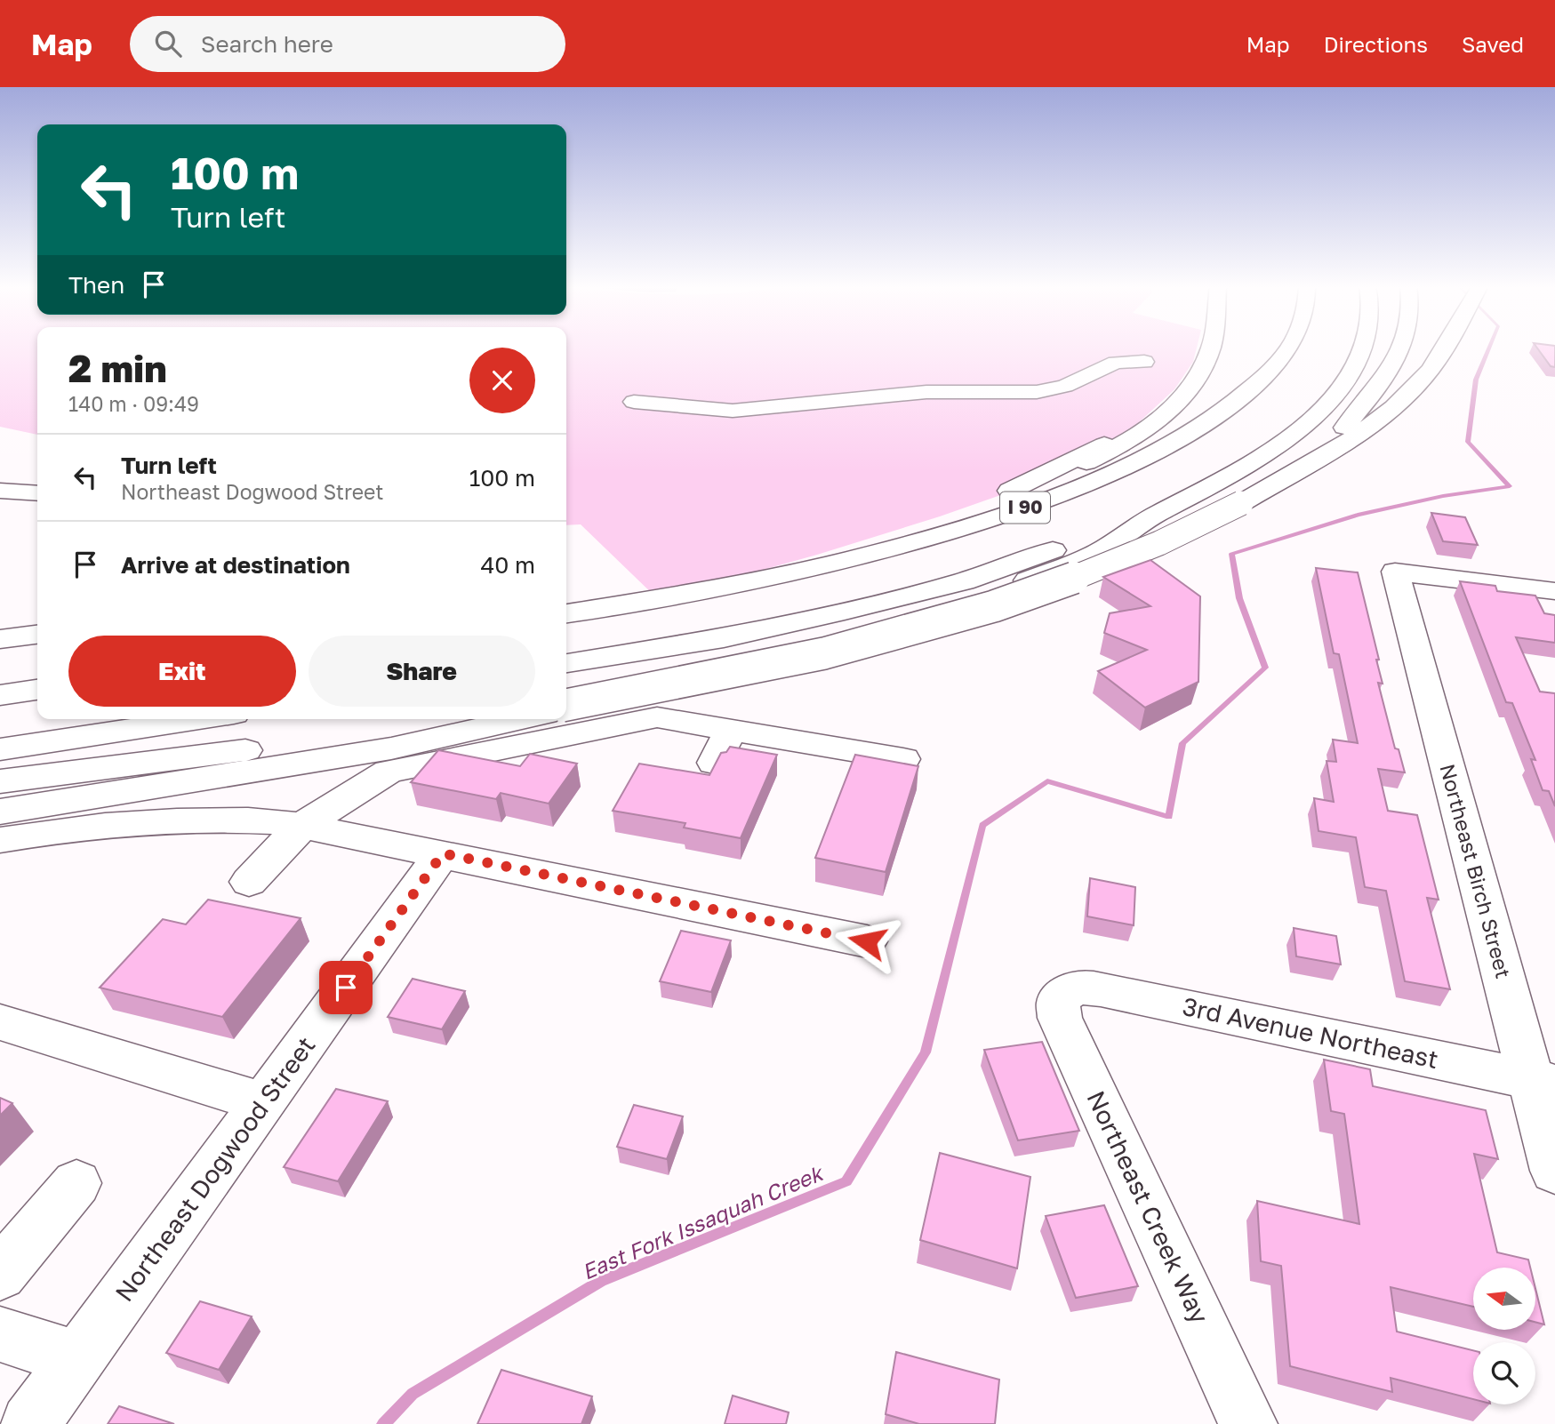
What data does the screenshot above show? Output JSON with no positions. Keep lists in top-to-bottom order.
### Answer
{
  "streets": {
    "main road": [
      "I 90",
      "Northeast Birch Street",
      "3rd Avenue Northeast",
      "Northeast Dogwood Street",
      "Northeast Creek Way"
    ]
  },
  "crossings": [
    ["Northeast Birch Street", "3rd Avenue Northeast"],
    ["3rd Avenue Northeast", "Northeast Creek Way"]
  ],
  "water": ["East Fork Issaquah Creek"],
  "north": "left",
  "page": {
    "header": "Map",
    "search": "Search here",
    "nav": ["Map", "Directions", "Saved"],
    "turn": ["100 m", "Turn left"],
    "then": "Then",
    "heading": ["2 min", "140 m · 09:49"],
    "list": [
      {
        "name": "Turn left",
        "note": "Northeast Dogwood Street",
        "value": "100 m"
      },
      {
        "name": "Arrive at destination",
        "value": "40 m"
      }
    ],
    "buttons": ["Exit", "Share"]
  }
}
